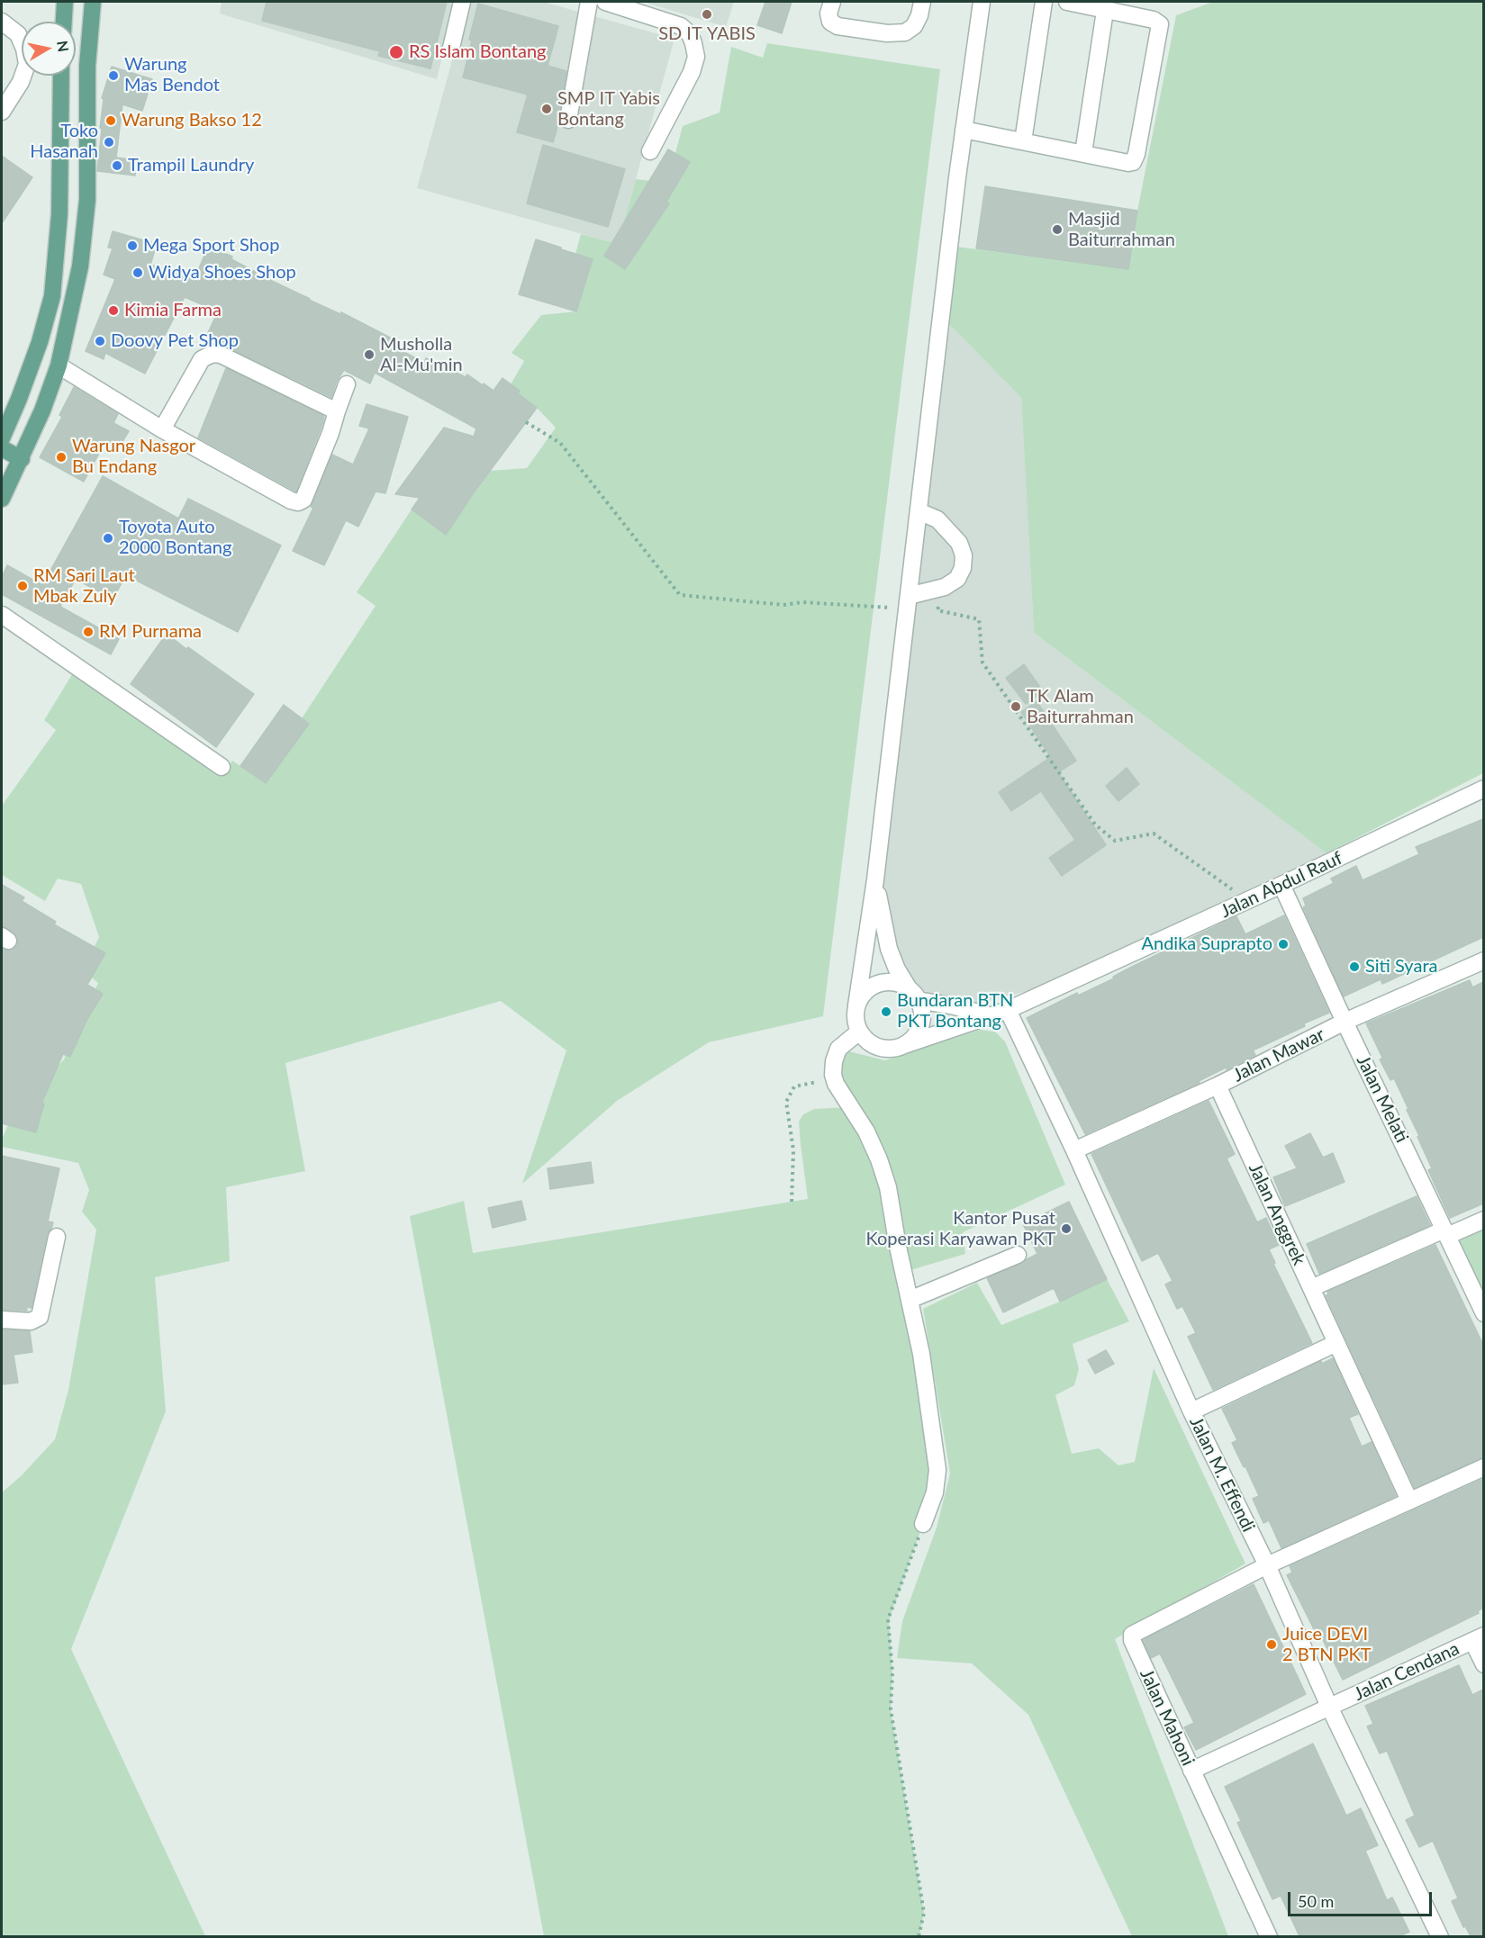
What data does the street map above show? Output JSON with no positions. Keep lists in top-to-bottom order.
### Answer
{
  "streets": {
    "street": [
      "Jalan Abdul Rauf",
      "Jalan Mawar",
      "Jalan Melati",
      "Jalan Anggrek",
      "Jalan M. Effendi",
      "Jalan Cendana",
      "Jalan Mahoni"
    ]
  },
  "crossings": [
    ["Jalan Abdul Rauf", "Jalan Melati"],
    ["Jalan Abdul Rauf", "Jalan M. Effendi"],
    ["Jalan Mawar", "Jalan Melati"],
    ["Jalan Mawar", "Jalan Anggrek"],
    ["Jalan Mawar", "Jalan M. Effendi"],
    ["Jalan M. Effendi", "Jalan Cendana"],
    ["Jalan M. Effendi", "Jalan Mahoni"],
    ["Jalan Cendana", "Jalan Mahoni"]
  ],
  "places": [
    "SD IT YABIS",
    "RS Islam Bontang",
    "Warung Mas Bendot",
    "SMP IT Yabis Bontang",
    "Warung Bakso 12",
    "Toko Hasanah",
    "Trampil Laundry",
    "Masjid Baiturrahman",
    "Mega Sport Shop",
    "Widya Shoes Shop",
    "Kimia Farma",
    "Doovy Pet Shop",
    "Musholla Al-Mu'min",
    "Warung Nasgor Bu Endang",
    "Toyota Auto 2000 Bontang",
    "RM Sari Laut Mbak Zuly",
    "RM Purnama",
    "TK Alam Baiturrahman",
    "Andika Suprapto",
    "Siti Syara",
    "Bundaran BTN PKT Bontang",
    "Kantor Pusat Koperasi Karyawan PKT",
    "Juice DEVI 2 BTN PKT"
  ],
  "scale_bar": "50 m",
  "north": "right"
}
